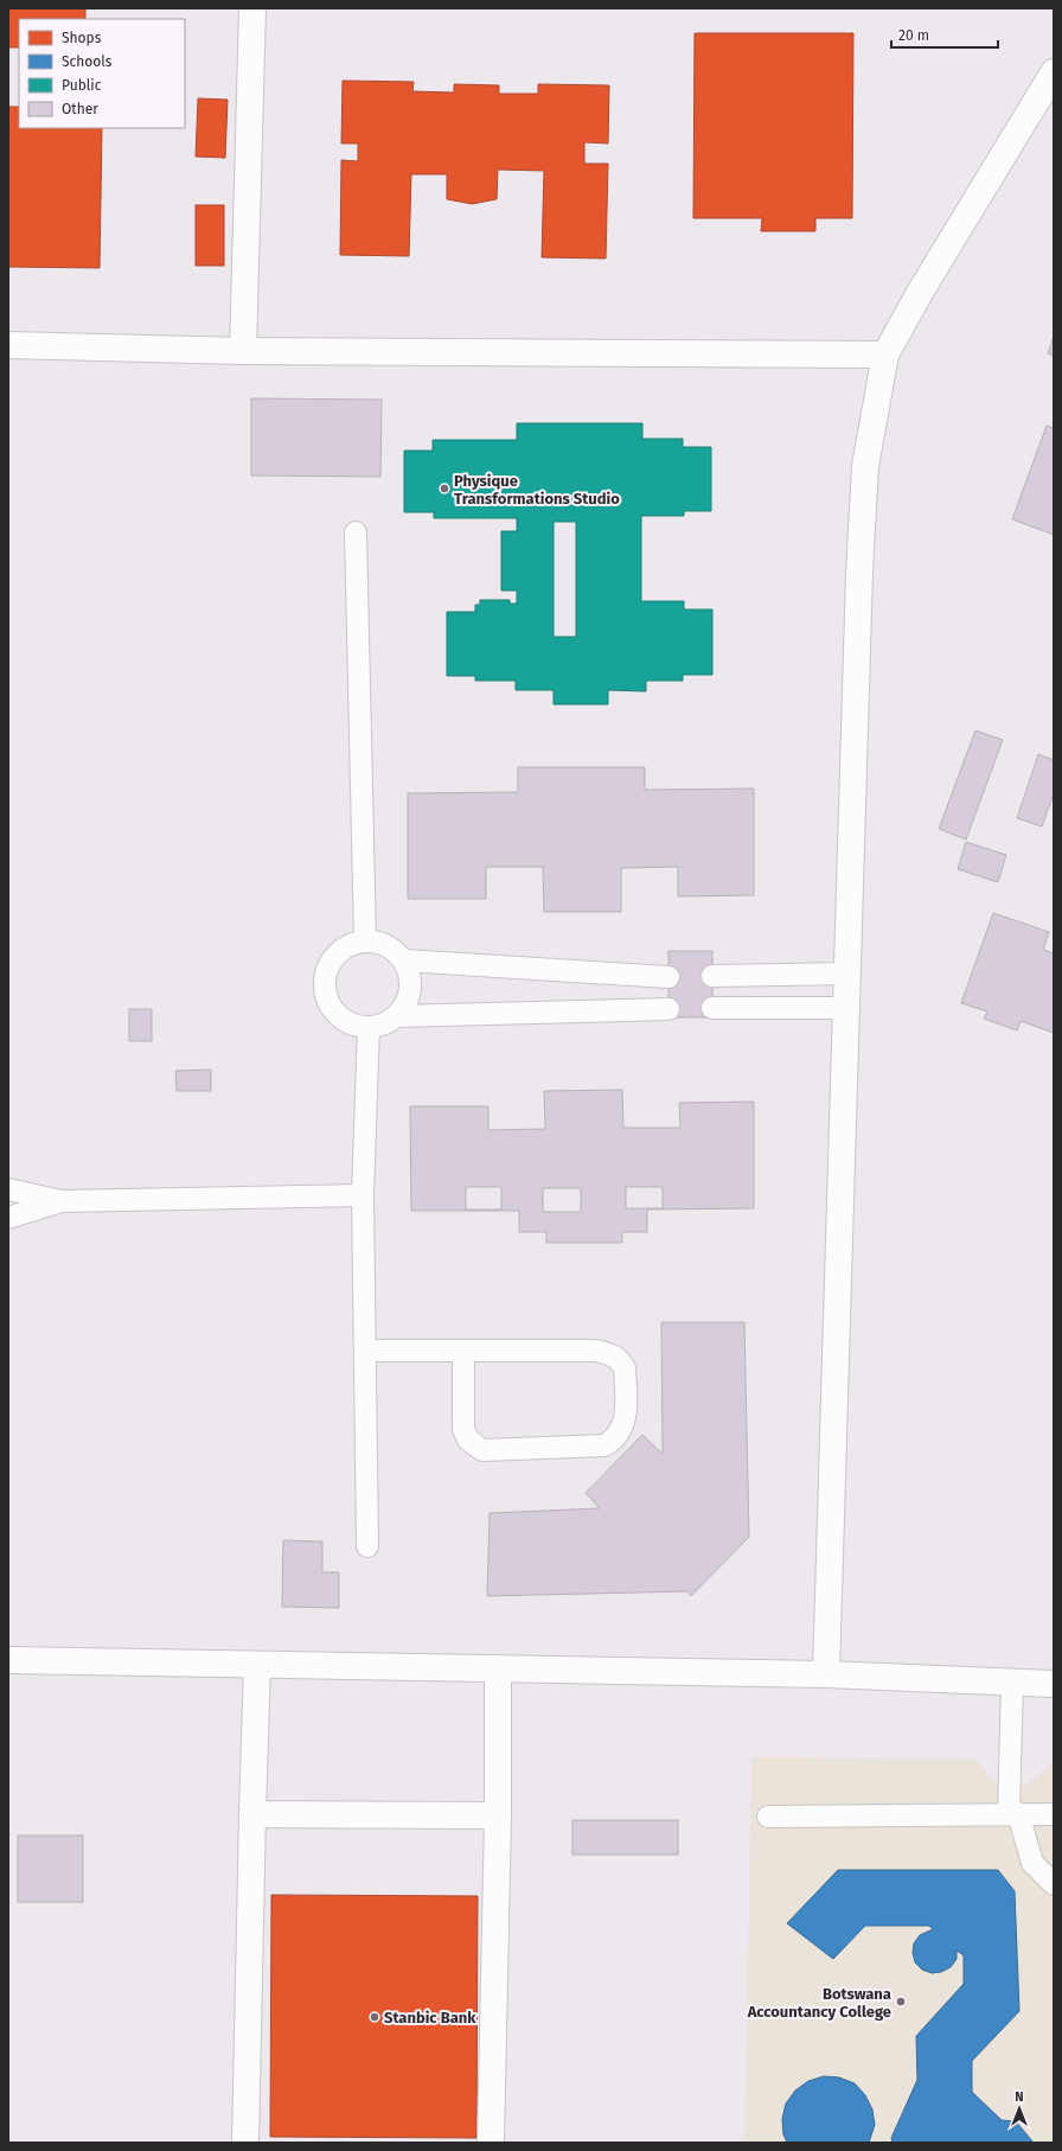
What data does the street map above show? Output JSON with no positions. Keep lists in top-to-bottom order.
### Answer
{
  "places": ["Physique Transformations Studio", "Botswana Accountancy College", "Stanbic Bank"],
  "legend": [
    "Shops",
    "Schools",
    "Public",
    "Other"
  ],
  "scale_bar": "20 m",
  "north": "top"
}
